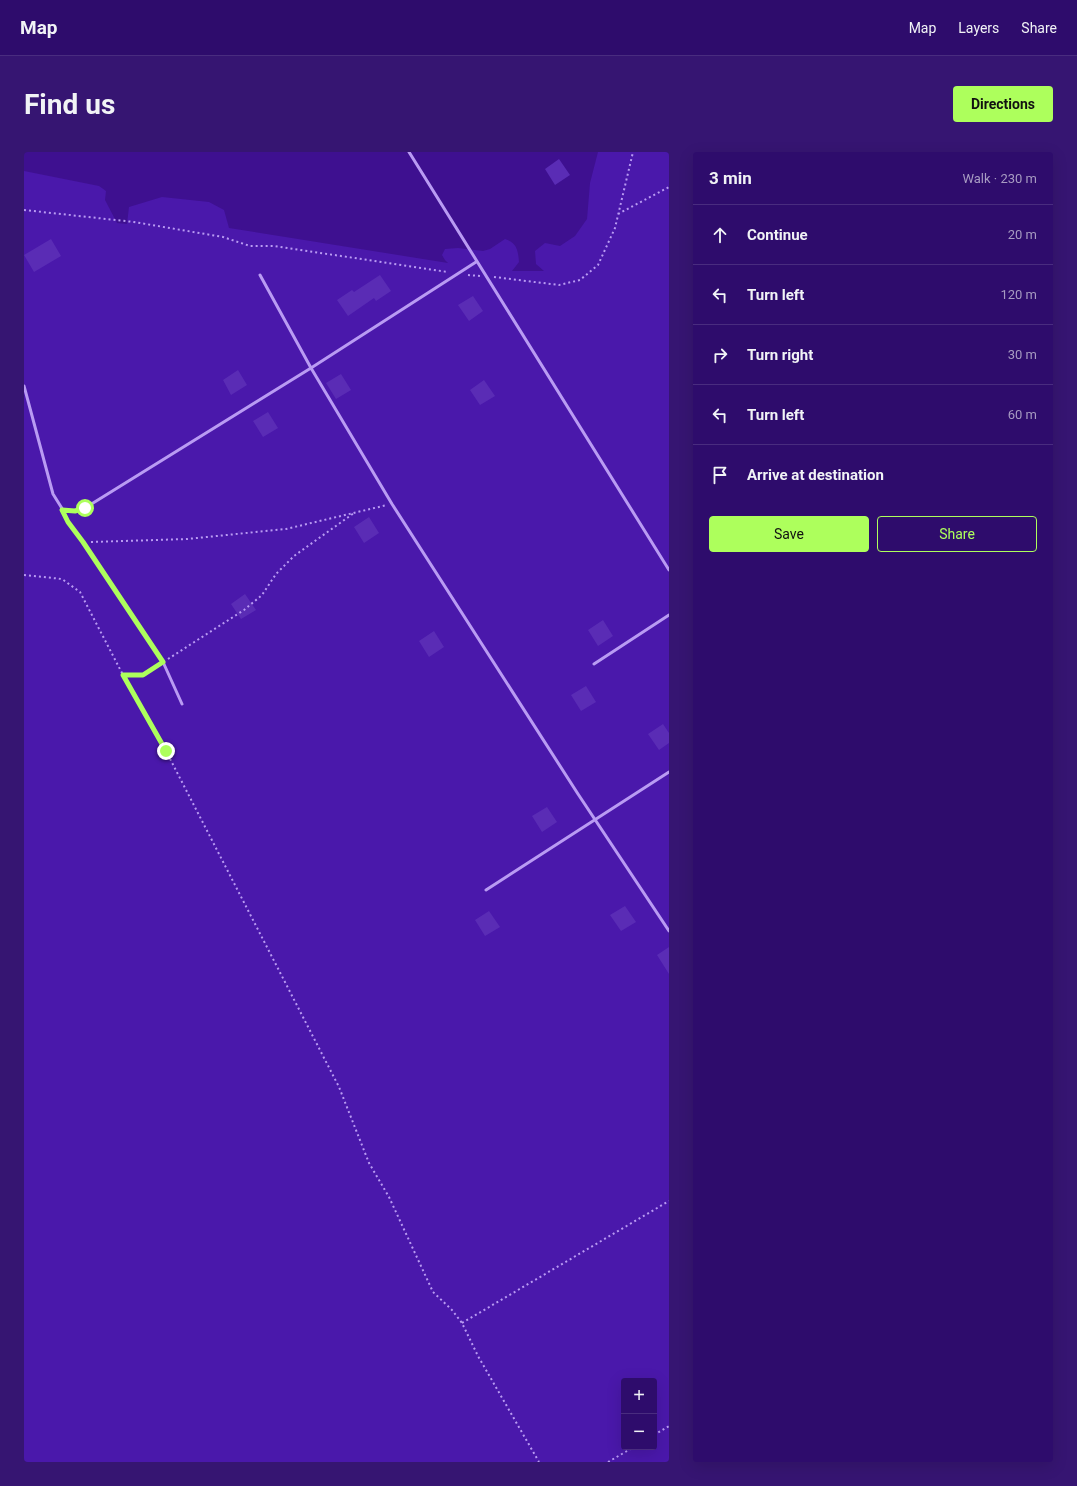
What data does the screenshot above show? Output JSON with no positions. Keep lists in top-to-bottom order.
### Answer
{
  "page": {
    "header": "Map",
    "nav": ["Map", "Layers", "Share"],
    "buttons": [
      "Directions",
      ["Save", "Share"]
    ],
    "title": "Find us",
    "heading": ["3 min", "Walk · 230 m"],
    "list": [
      ["Continue", "20 m"],
      ["Turn left", "120 m"],
      ["Turn right", "30 m"],
      ["Turn left", "60 m"],
      "Arrive at destination"
    ],
    "map_buttons": ["+", "−"]
  }
}
